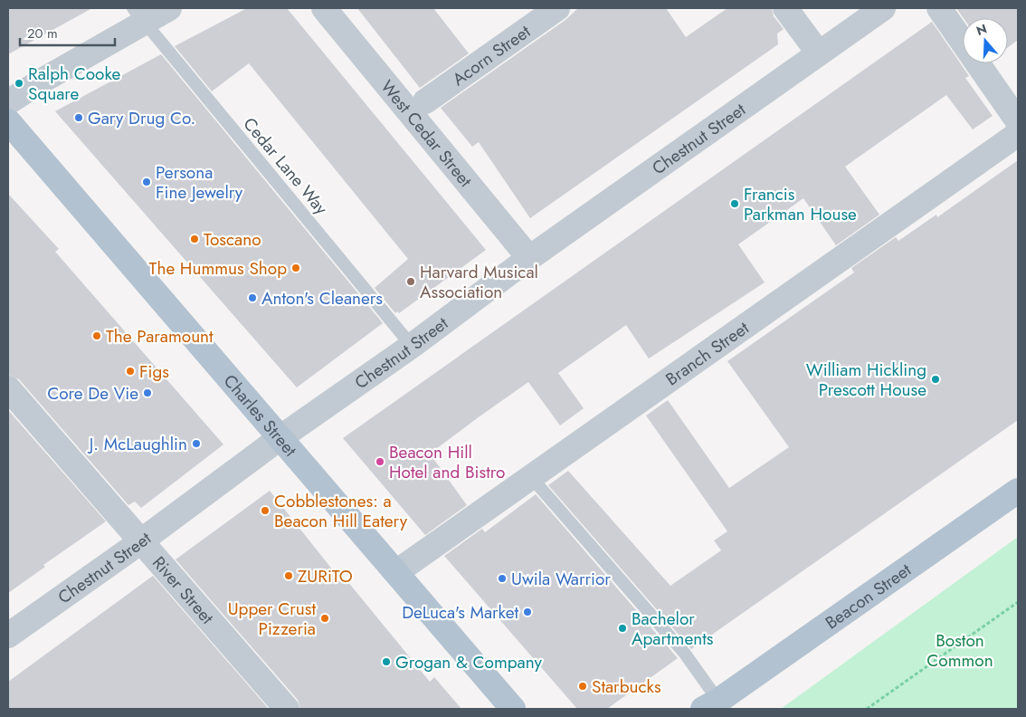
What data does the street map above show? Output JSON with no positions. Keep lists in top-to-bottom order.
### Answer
{
  "streets": {
    "main road": ["Charles Street", "Beacon Street"],
    "street": [
      "Acorn Street",
      "West Cedar Street",
      "Chestnut Street",
      "Branch Street",
      "River Street"
    ],
    "lane": ["Cedar Lane Way"]
  },
  "crossings": [
    ["West Cedar Street", "Chestnut Street"],
    ["Chestnut Street", "Cedar Lane Way"],
    ["Chestnut Street", "Charles Street"],
    ["Chestnut Street", "River Street"],
    ["Branch Street", "Charles Street"]
  ],
  "parks": ["Boston Common"],
  "places": [
    "Ralph Cooke Square",
    "Gary Drug Co.",
    "Persona Fine Jewelry",
    "Francis Parkman House",
    "Toscano",
    "The Hummus Shop",
    "Harvard Musical Association",
    "Anton's Cleaners",
    "The Paramount",
    "Figs",
    "William Hickling Prescott House",
    "Core De Vie",
    "J. McLaughlin",
    "Beacon Hill Hotel and Bistro",
    "Cobblestones: a Beacon Hill Eatery",
    "ZURiTO",
    "Uwila Warrior",
    "DeLuca's Market",
    "Upper Crust Pizzeria",
    "Bachelor Apartments",
    "Grogan & Company",
    "Starbucks"
  ],
  "scale_bar": "20 m",
  "north": "top"
}
